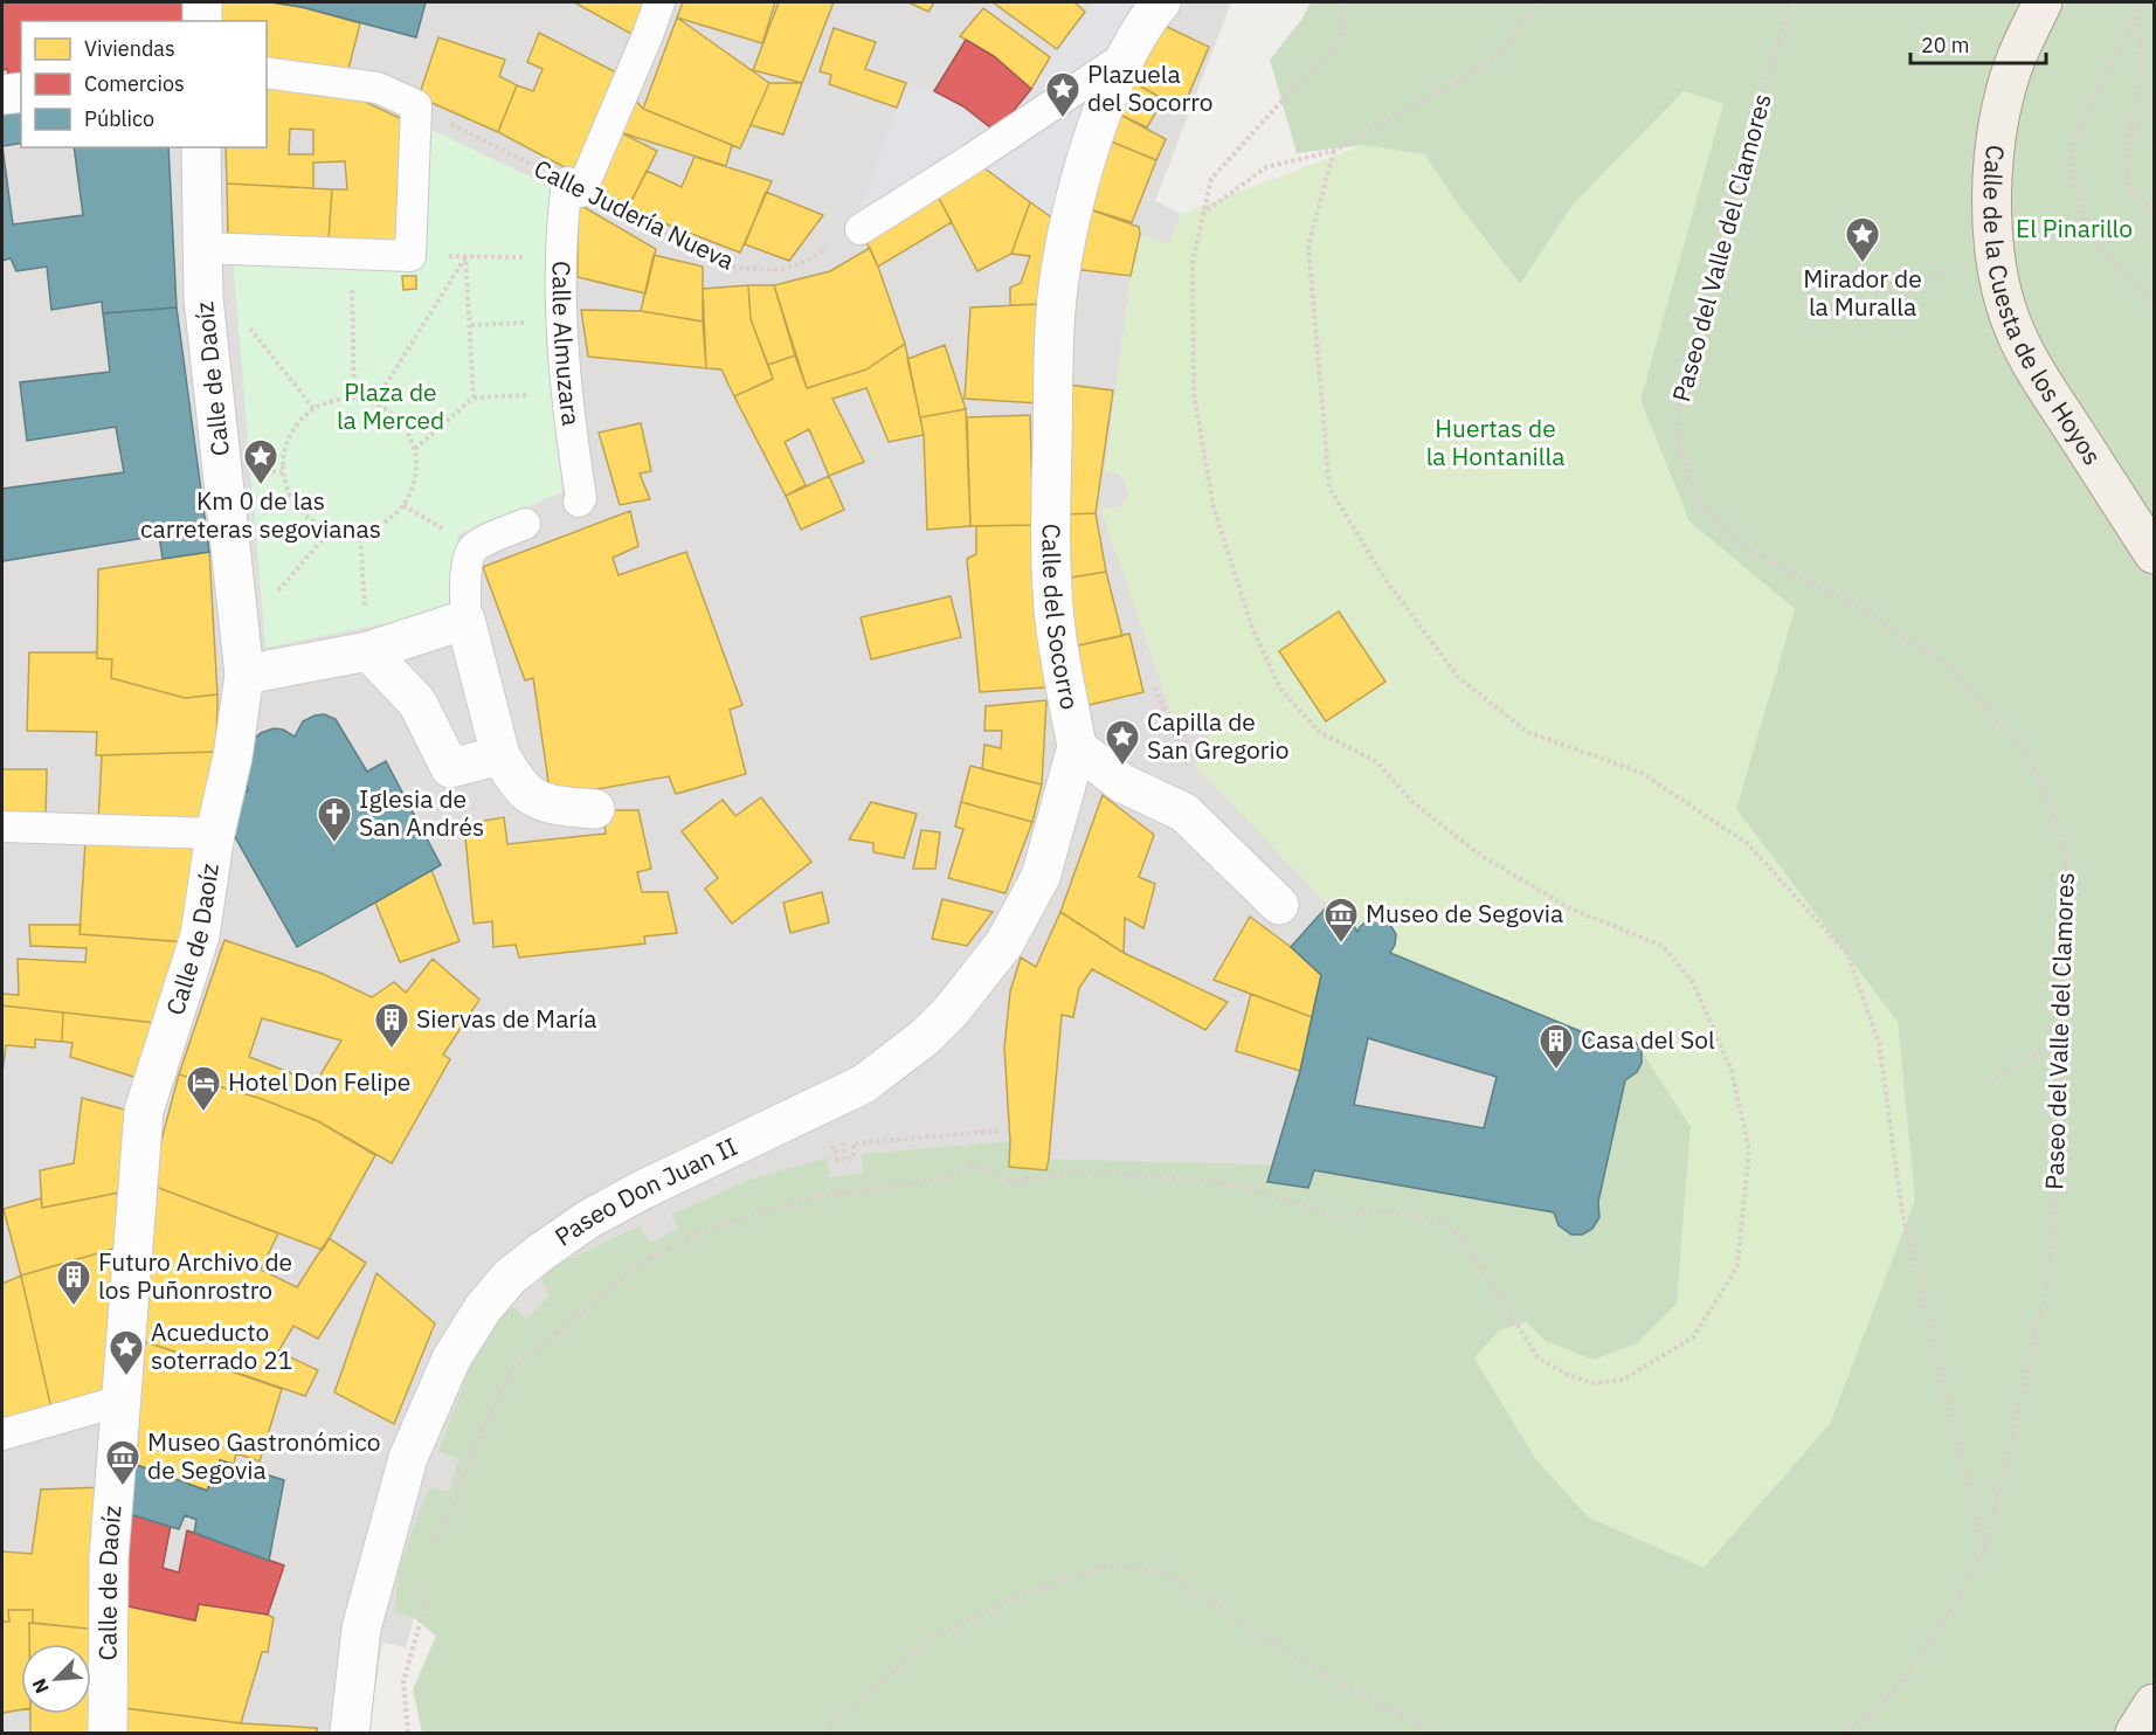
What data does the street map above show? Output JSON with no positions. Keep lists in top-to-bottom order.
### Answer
{
  "streets": {
    "main road": ["Calle de la Cuesta de los Hoyos"],
    "street": [
      "Calle Almuzara",
      "Calle de Daoíz",
      "Calle del Socorro",
      "Paseo Don Juan II"
    ],
    "path": ["Calle Judería Nueva", "Paseo del Valle del Clamores"]
  },
  "crossings": [
    ["Calle Judería Nueva", "Calle Almuzara"],
    ["Calle del Socorro", "Paseo Don Juan II"]
  ],
  "parks": ["El Pinarillo", "Plaza de la Merced", "Huertas de la Hontanilla"],
  "places": {
    "place": [
      "Plazuela del Socorro",
      "Mirador de la Muralla",
      "Km 0 de las carreteras segovianas",
      "Capilla de San Gregorio",
      "Acueducto soterrado 21"
    ],
    "church": ["Iglesia de San Andrés"],
    "museum": ["Museo de Segovia", "Museo Gastronómico de Segovia"],
    "building": ["Siervas de María", "Casa del Sol", "Futuro Archivo de los Puñonrostro"],
    "hotel": ["Hotel Don Felipe"]
  },
  "legend": ["Viviendas", "Comercios", "Público"],
  "scale_bar": "20 m",
  "north": "bottom left"
}
